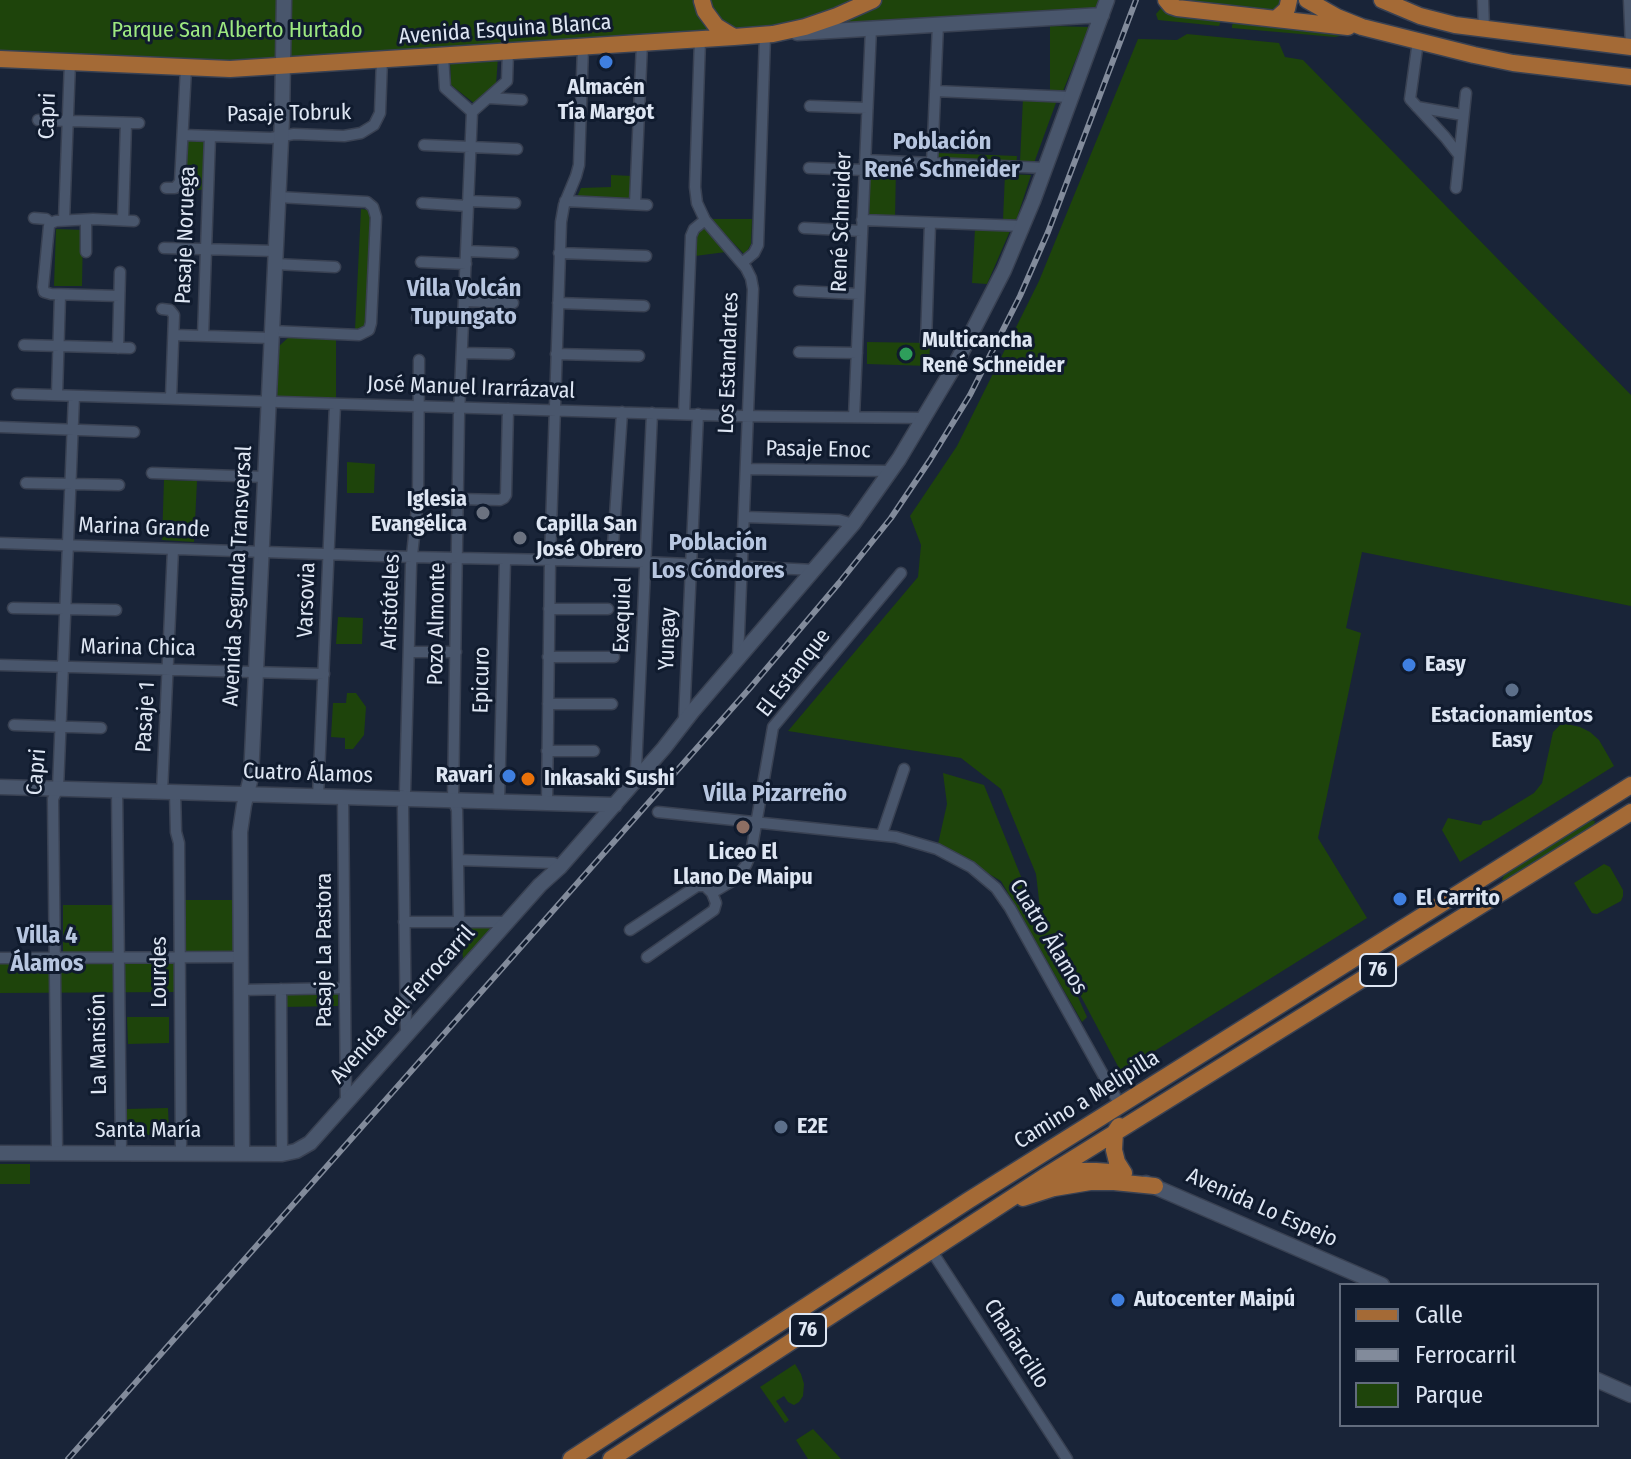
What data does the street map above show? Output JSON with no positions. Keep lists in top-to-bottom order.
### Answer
{
  "streets": {
    "main road": ["Avenida Esquina Blanca", "76", "Camino a Melipilla"],
    "street": [
      "Pasaje Tobruk",
      "Capri",
      "René Schneider",
      "Pasaje Noruega",
      "Los Estandartes",
      "José Manuel Irarrázaval",
      "Pasaje Enoc",
      "Marina Grande",
      "Avenida Segunda Transversal",
      "Varsovia",
      "Aristóteles",
      "Exequiel",
      "Pozo Almonte",
      "Yungay",
      "Marina Chica",
      "El Estanque",
      "Epicuro",
      "Pasaje 1",
      "Cuatro Álamos",
      "Pasaje La Pastora",
      "Lourdes",
      "Avenida del Ferrocarril",
      "La Mansión",
      "Santa María",
      "Avenida Lo Espejo",
      "Chañarcillo"
    ]
  },
  "crossings": [
    ["Avenida Esquina Blanca", "Pasaje Tobruk"],
    ["Avenida Esquina Blanca", "Capri"],
    ["Avenida Esquina Blanca", "René Schneider"],
    ["Avenida Esquina Blanca", "Pasaje Noruega"],
    ["Avenida Esquina Blanca", "Los Estandartes"],
    ["Avenida Esquina Blanca", "Avenida Segunda Transversal"],
    ["Avenida Esquina Blanca", "Avenida del Ferrocarril"],
    ["Pasaje Tobruk", "Pasaje Noruega"],
    ["Pasaje Tobruk", "Avenida Segunda Transversal"],
    ["Capri", "José Manuel Irarrázaval"],
    ["Capri", "Marina Grande"],
    ["Capri", "Marina Chica"],
    ["Capri", "Cuatro Álamos"],
    ["Capri", "Santa María"],
    ["René Schneider", "José Manuel Irarrázaval"],
    ["Los Estandartes", "José Manuel Irarrázaval"],
    ["Los Estandartes", "Pasaje Enoc"],
    ["Los Estandartes", "Marina Grande"],
    ["Los Estandartes", "Avenida del Ferrocarril"],
    ["José Manuel Irarrázaval", "Avenida Segunda Transversal"],
    ["José Manuel Irarrázaval", "Varsovia"],
    ["José Manuel Irarrázaval", "Aristóteles"],
    ["José Manuel Irarrázaval", "Exequiel"],
    ["José Manuel Irarrázaval", "Pozo Almonte"],
    ["José Manuel Irarrázaval", "Yungay"],
    ["José Manuel Irarrázaval", "Avenida del Ferrocarril"],
    ["Pasaje Enoc", "Avenida del Ferrocarril"],
    ["Marina Grande", "Avenida Segunda Transversal"],
    ["Marina Grande", "Varsovia"],
    ["Marina Grande", "Aristóteles"],
    ["Marina Grande", "Exequiel"],
    ["Marina Grande", "Pozo Almonte"],
    ["Marina Grande", "Yungay"],
    ["Marina Grande", "Epicuro"],
    ["Marina Grande", "Pasaje 1"],
    ["Marina Grande", "Avenida del Ferrocarril"],
    ["Avenida Segunda Transversal", "Marina Chica"],
    ["Avenida Segunda Transversal", "Cuatro Álamos"],
    ["Avenida Segunda Transversal", "Santa María"],
    ["Varsovia", "Marina Chica"],
    ["Varsovia", "Cuatro Álamos"],
    ["Aristóteles", "Cuatro Álamos"],
    ["Aristóteles", "Avenida del Ferrocarril"],
    ["Exequiel", "Avenida del Ferrocarril"],
    ["Pozo Almonte", "Cuatro Álamos"],
    ["Yungay", "Avenida del Ferrocarril"],
    ["Marina Chica", "Pasaje 1"],
    ["El Estanque", "Cuatro Álamos"],
    ["Epicuro", "Cuatro Álamos"],
    ["Pasaje 1", "Cuatro Álamos"],
    ["Pasaje 1", "Lourdes"],
    ["Cuatro Álamos", "Pasaje La Pastora"],
    ["Cuatro Álamos", "Lourdes"],
    ["Cuatro Álamos", "Avenida del Ferrocarril"],
    ["Cuatro Álamos", "La Mansión"],
    ["Cuatro Álamos", "Camino a Melipilla"],
    ["Pasaje La Pastora", "Avenida del Ferrocarril"],
    ["Lourdes", "Santa María"],
    ["Avenida del Ferrocarril", "Santa María"],
    ["La Mansión", "Santa María"],
    ["Camino a Melipilla", "Chañarcillo"]
  ],
  "districts": [
    "Población René Schneider",
    "Villa Volcán Tupungato",
    "Población Los Cóndores",
    "Villa Pizarreño",
    "Villa 4 Álamos"
  ],
  "parks": ["Parque San Alberto Hurtado"],
  "places": [
    "Almacén Tía Margot",
    "Multicancha René Schneider",
    "Iglesia Evangélica",
    "Capilla San José Obrero",
    "Easy",
    "Estacionamientos Easy",
    "Ravari",
    "Inkasaki Sushi",
    "Liceo El Llano De Maipu",
    "El Carrito",
    "E2E",
    "Autocenter Maipú"
  ],
  "legend": ["Calle", "Ferrocarril", "Parque"]
}
